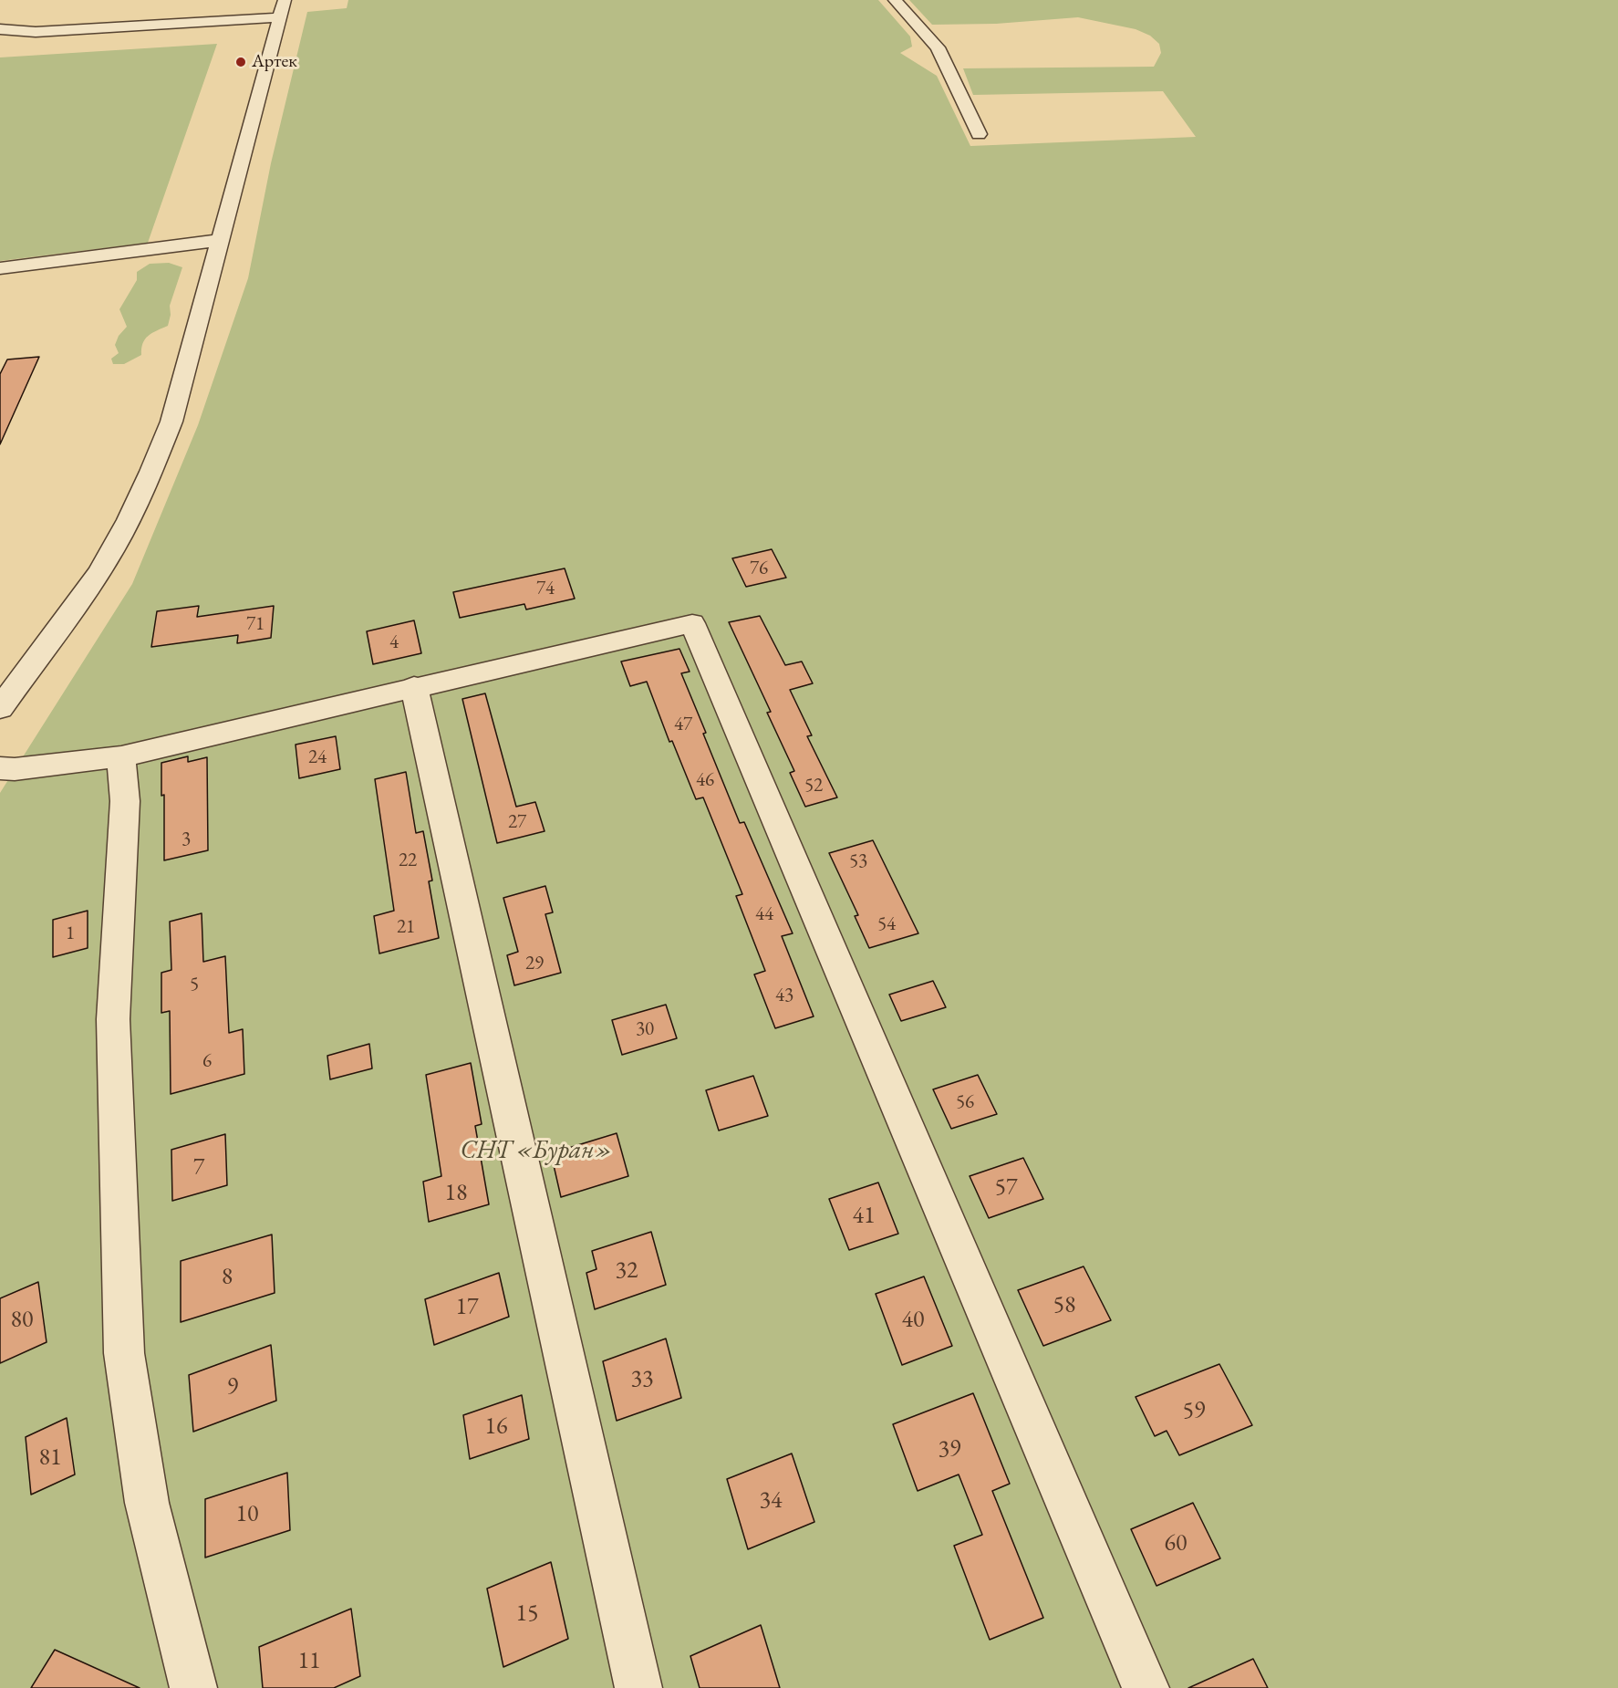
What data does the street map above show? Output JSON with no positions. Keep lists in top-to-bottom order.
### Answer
{
  "parks": ["СНТ «Буран»"],
  "places": ["Артек"],
  "house_numbers": [
    "76",
    "74",
    "71",
    "4",
    "47",
    "24",
    "46",
    "52",
    "27",
    "3",
    "22",
    "53",
    "44",
    "54",
    "21",
    "1",
    "29",
    "5",
    "43",
    "30",
    "6",
    "56",
    "7",
    "57",
    "18",
    "41",
    "32",
    "8",
    "58",
    "17",
    "80",
    "40",
    "33",
    "9",
    "59",
    "16",
    "39",
    "81",
    "34",
    "10",
    "60",
    "15",
    "11"
  ]
}
